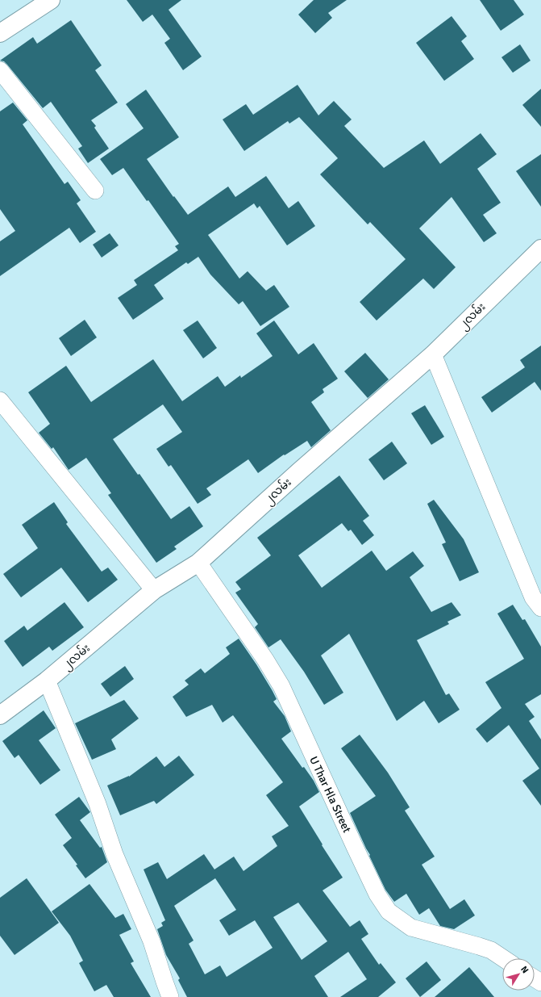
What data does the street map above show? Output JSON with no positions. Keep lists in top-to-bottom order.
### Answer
{
  "streets": {
    "street": ["၂လမ်း", "U Thar Hla Street"]
  },
  "crossings": [
    ["၂လမ်း", "U Thar Hla Street"]
  ],
  "north": "top right"
}
